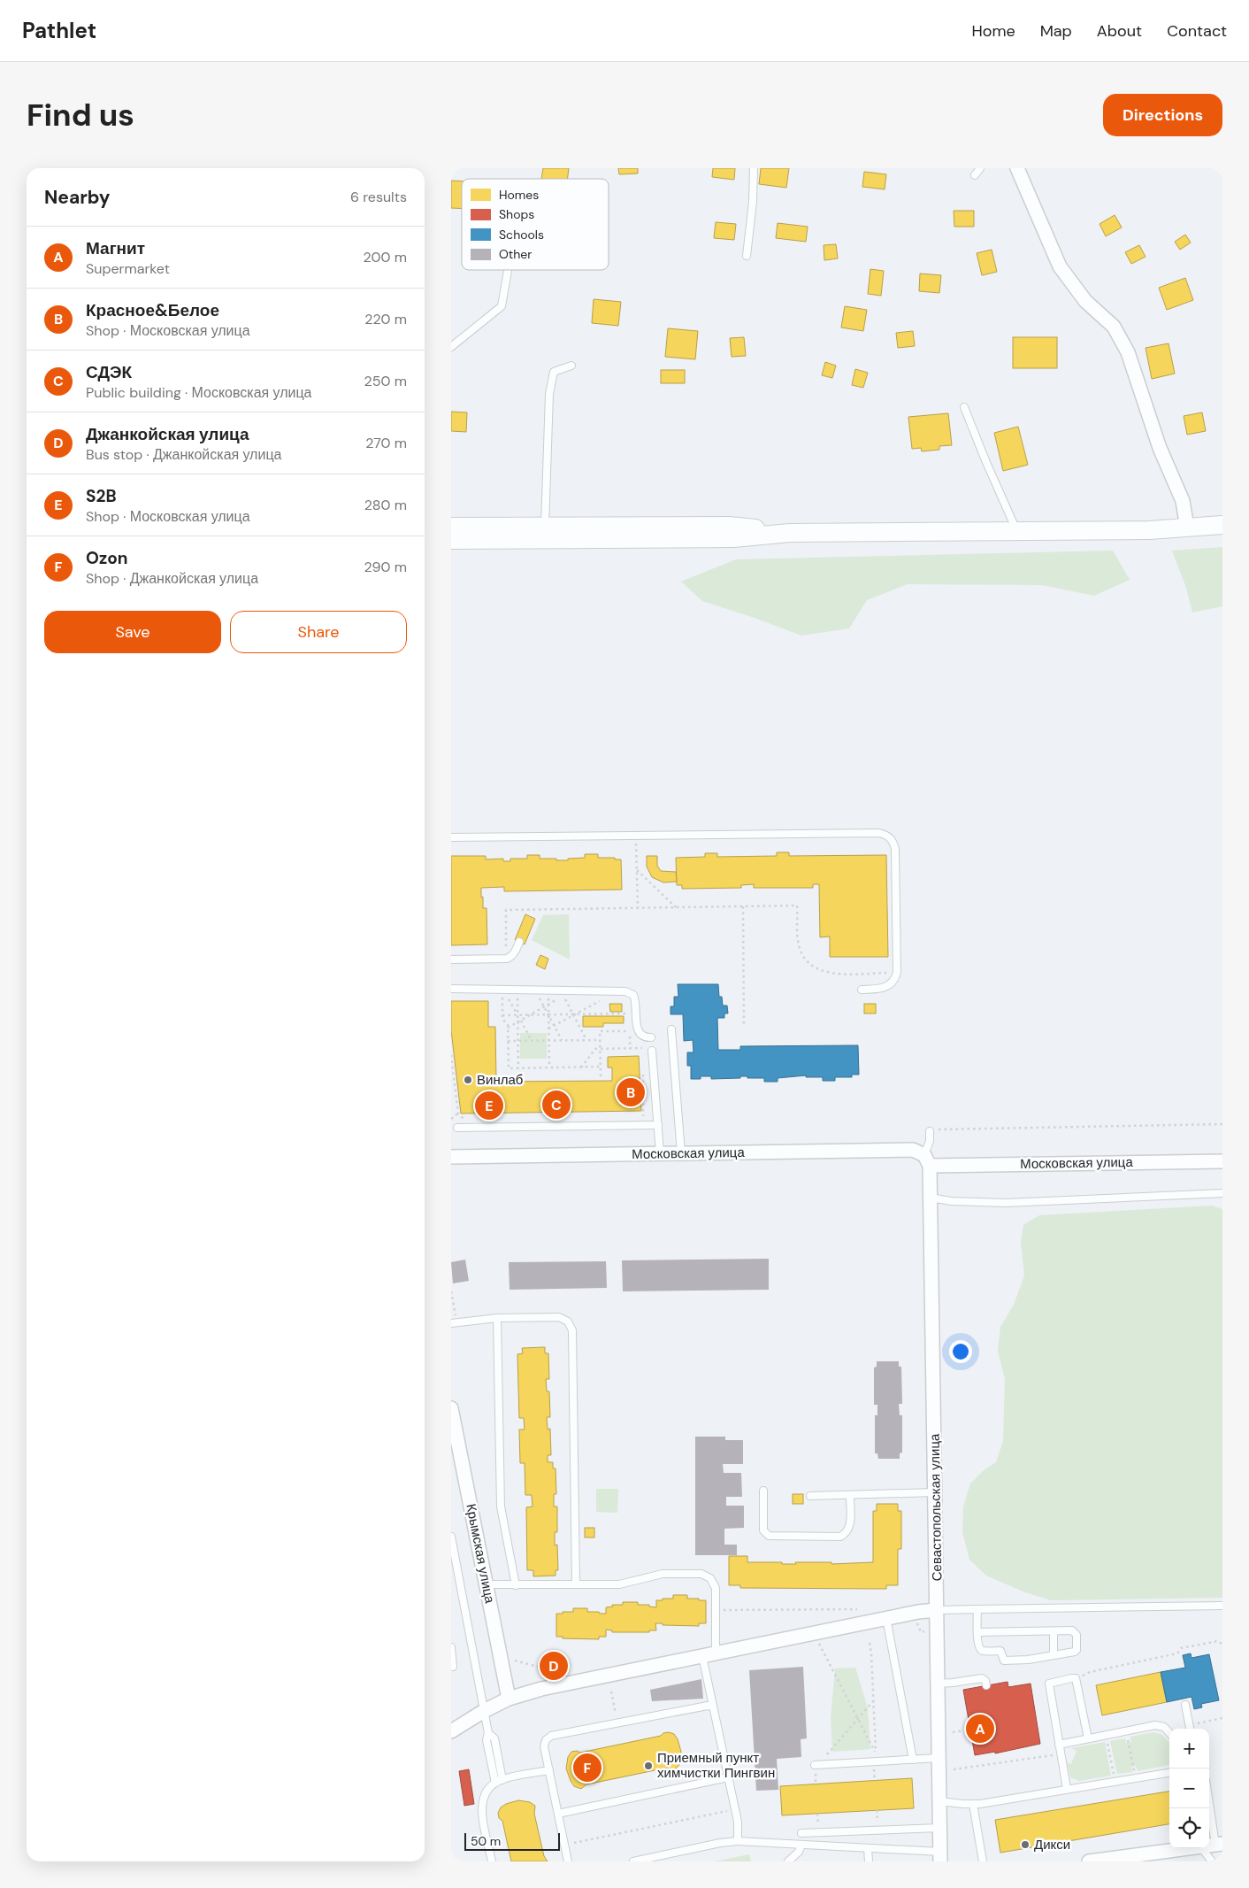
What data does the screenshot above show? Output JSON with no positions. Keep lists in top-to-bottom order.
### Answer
{
  "streets": {
    "street": ["Московская улица", "Севастопольская улица", "Крымская улица"]
  },
  "crossings": [
    ["Московская улица", "Севастопольская улица"]
  ],
  "places": ["Винлаб", "Приемный пункт химчистки Пингвин", "Дикси"],
  "legend": [
    "Homes",
    "Shops",
    "Schools",
    "Other"
  ],
  "scale_bar": "50 m",
  "page": {
    "header": "Pathlet",
    "nav": [
      "Home",
      "Map",
      "About",
      "Contact"
    ],
    "buttons": [
      "Directions",
      ["Save", "Share"]
    ],
    "title": "Find us",
    "heading": ["Nearby", "6 results"],
    "list": [
      {
        "mark": "A",
        "name": "Магнит",
        "note": "Supermarket",
        "value": "200 m"
      },
      {
        "mark": "B",
        "name": "Красное&Белое",
        "note": "Shop · Московская улица",
        "value": "220 m"
      },
      {
        "mark": "C",
        "name": "СДЭК",
        "note": "Public building · Московская улица",
        "value": "250 m"
      },
      {
        "mark": "D",
        "name": "Джанкойская улица",
        "note": "Bus stop · Джанкойская улица",
        "value": "270 m"
      },
      {
        "mark": "E",
        "name": "S2B",
        "note": "Shop · Московская улица",
        "value": "280 m"
      },
      {
        "mark": "F",
        "name": "Ozon",
        "note": "Shop · Джанкойская улица",
        "value": "290 m"
      }
    ],
    "pins": [
      "B",
      "C",
      "E",
      "D",
      "A",
      "F"
    ],
    "map_buttons": ["+", "−"],
    "scale": "50 m"
  }
}
